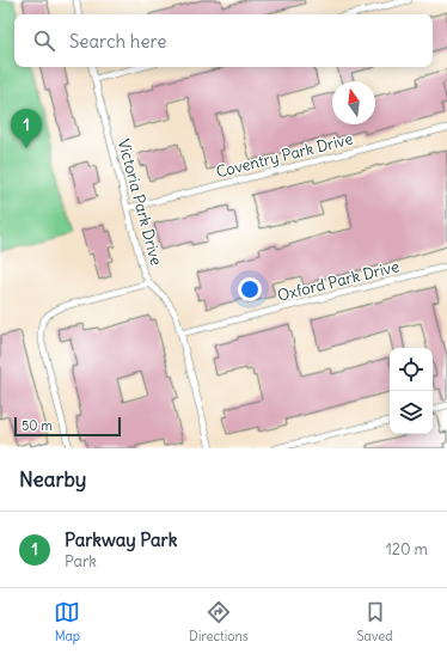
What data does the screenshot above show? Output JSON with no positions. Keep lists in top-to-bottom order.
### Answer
{
  "streets": {
    "lane": ["Coventry Park Drive", "Victoria Park Drive", "Oxford Park Drive"]
  },
  "crossings": [
    ["Coventry Park Drive", "Victoria Park Drive"],
    ["Victoria Park Drive", "Oxford Park Drive"]
  ],
  "scale_bar": "50 m",
  "north": "top",
  "page": {
    "search": "Search here",
    "pins": "1",
    "scale": "50 m",
    "heading": "Nearby",
    "list": [
      {
        "mark": "1",
        "name": "Parkway Park",
        "note": "Park",
        "value": "120 m"
      }
    ],
    "nav": ["Map", "Directions", "Saved"]
  }
}
